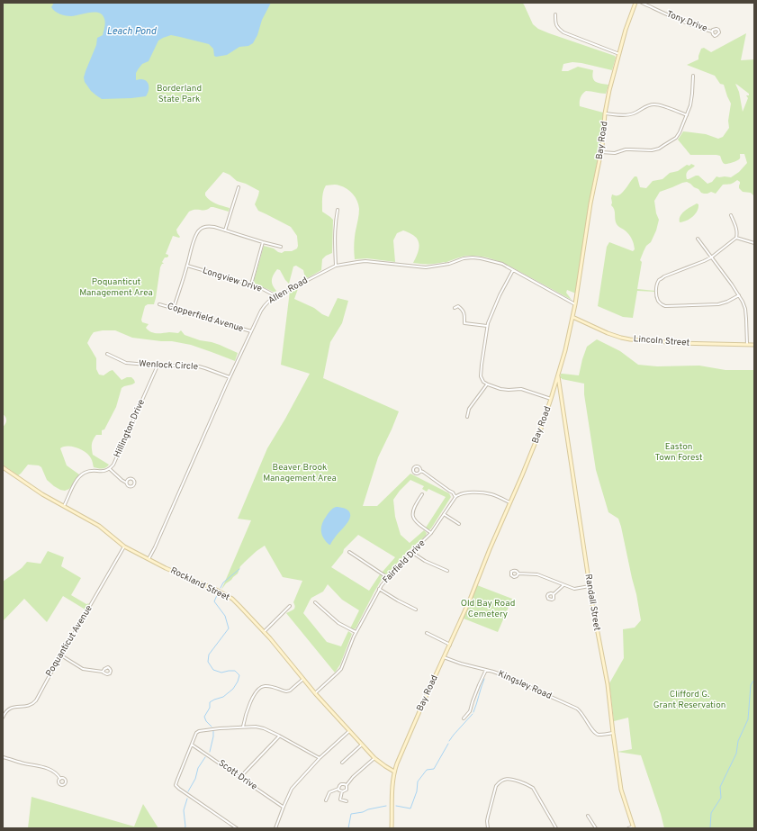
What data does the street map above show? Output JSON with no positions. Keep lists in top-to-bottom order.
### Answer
{
  "streets": {
    "street": [
      "Tony Drive",
      "Bay Road",
      "Longview Drive",
      "Allen Road",
      "Copperfield Avenue",
      "Lincoln Street",
      "Wenlock Circle",
      "Hillington Drive",
      "Fairfield Drive",
      "Rockland Street",
      "Randall Street",
      "Poquanticut Avenue",
      "Kingsley Road",
      "Scott Drive"
    ]
  },
  "crossings": [
    ["Bay Road", "Allen Road"],
    ["Bay Road", "Lincoln Street"],
    ["Bay Road", "Rockland Street"],
    ["Bay Road", "Randall Street"],
    ["Bay Road", "Kingsley Road"],
    ["Longview Drive", "Allen Road"],
    ["Allen Road", "Copperfield Avenue"],
    ["Allen Road", "Wenlock Circle"],
    ["Allen Road", "Rockland Street"],
    ["Wenlock Circle", "Hillington Drive"],
    ["Hillington Drive", "Rockland Street"],
    ["Fairfield Drive", "Rockland Street"],
    ["Rockland Street", "Poquanticut Avenue"],
    ["Randall Street", "Kingsley Road"]
  ],
  "water": ["Leach Pond"],
  "parks": [
    "Borderland State Park",
    "Poquanticut Management Area",
    "Easton Town Forest",
    "Beaver Brook Management Area",
    "Old Bay Road Cemetery",
    "Clifford G. Grant Reservation"
  ]
}
